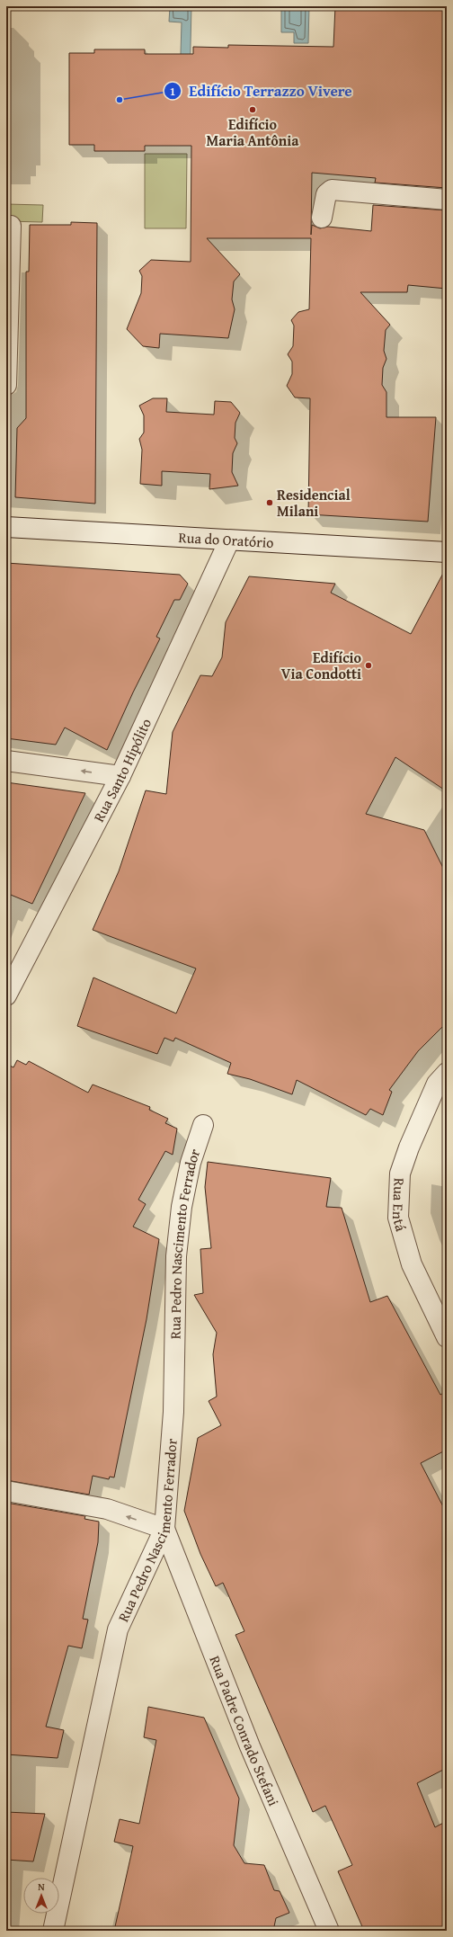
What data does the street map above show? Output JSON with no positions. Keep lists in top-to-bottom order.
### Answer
{
  "streets": {
    "street": [
      "Rua do Oratório",
      "Rua Santo Hipólito",
      "Rua Entá",
      "Rua Pedro Nascimento Ferrador",
      "Rua Padre Conrado Stefani"
    ]
  },
  "crossings": [
    ["Rua do Oratório", "Rua Santo Hipólito"],
    ["Rua Pedro Nascimento Ferrador", "Rua Padre Conrado Stefani"]
  ],
  "places": [
    "Edifício Terrazzo Vivere",
    "Edifício Maria Antônia",
    "Residencial Milani",
    "Edifício Via Condotti"
  ],
  "north": "top"
}
